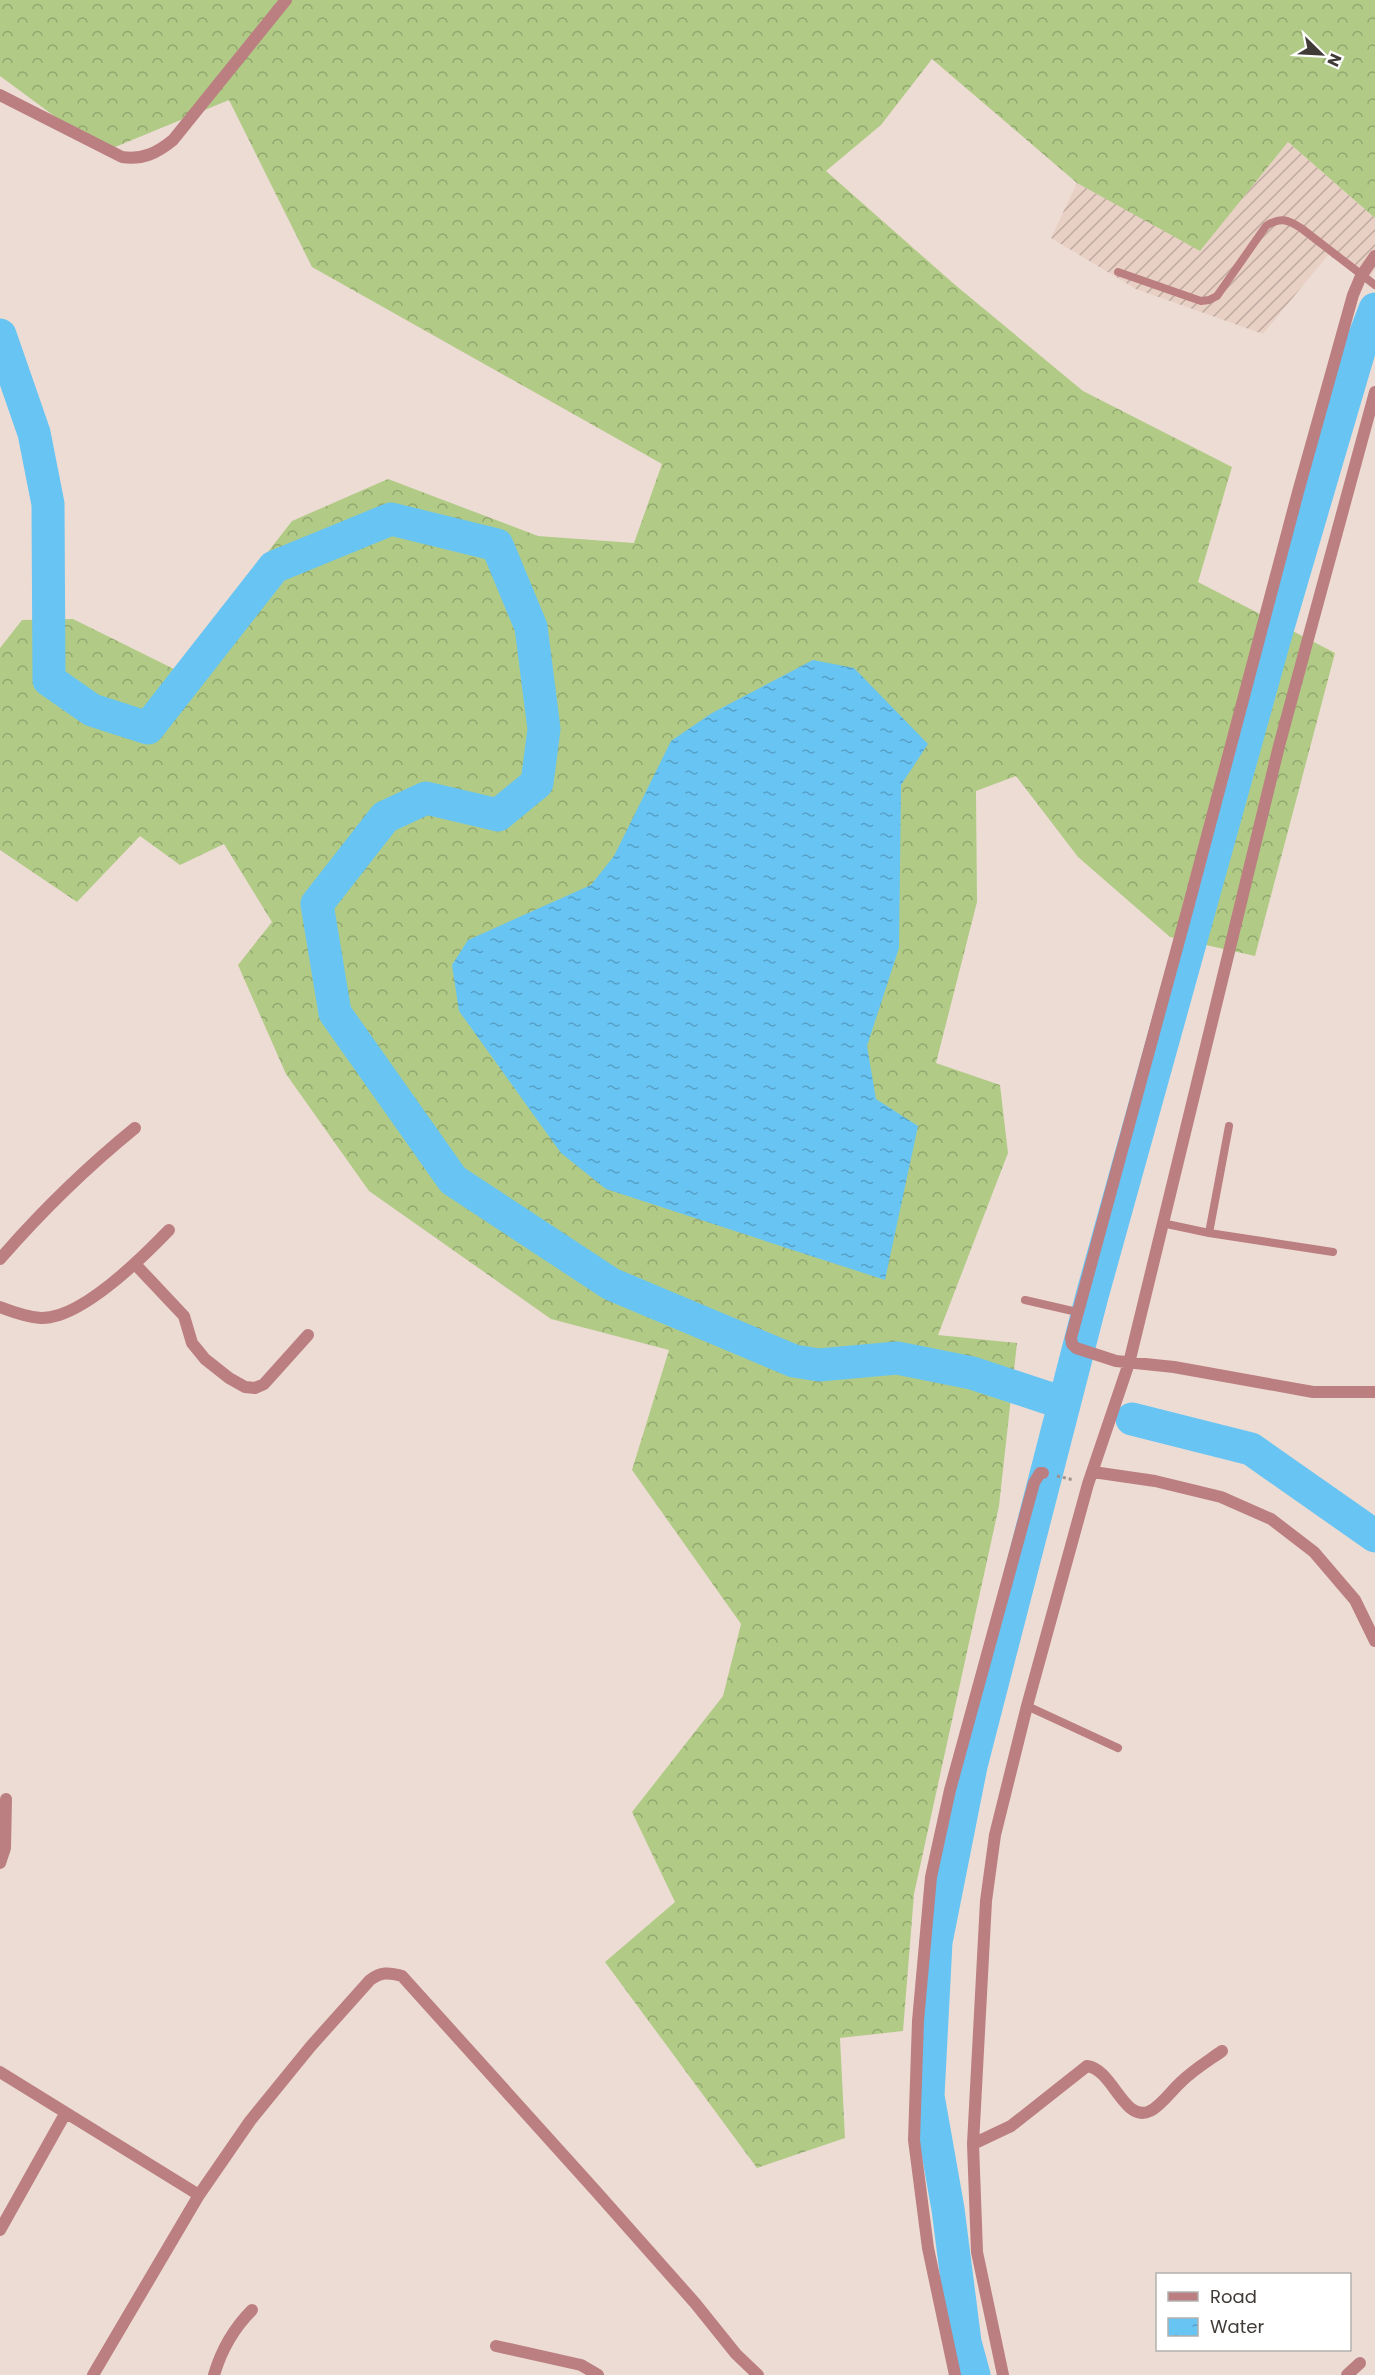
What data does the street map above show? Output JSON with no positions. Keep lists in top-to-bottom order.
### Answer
{
  "legend": ["Road", "Water"],
  "north": "bottom right"
}
